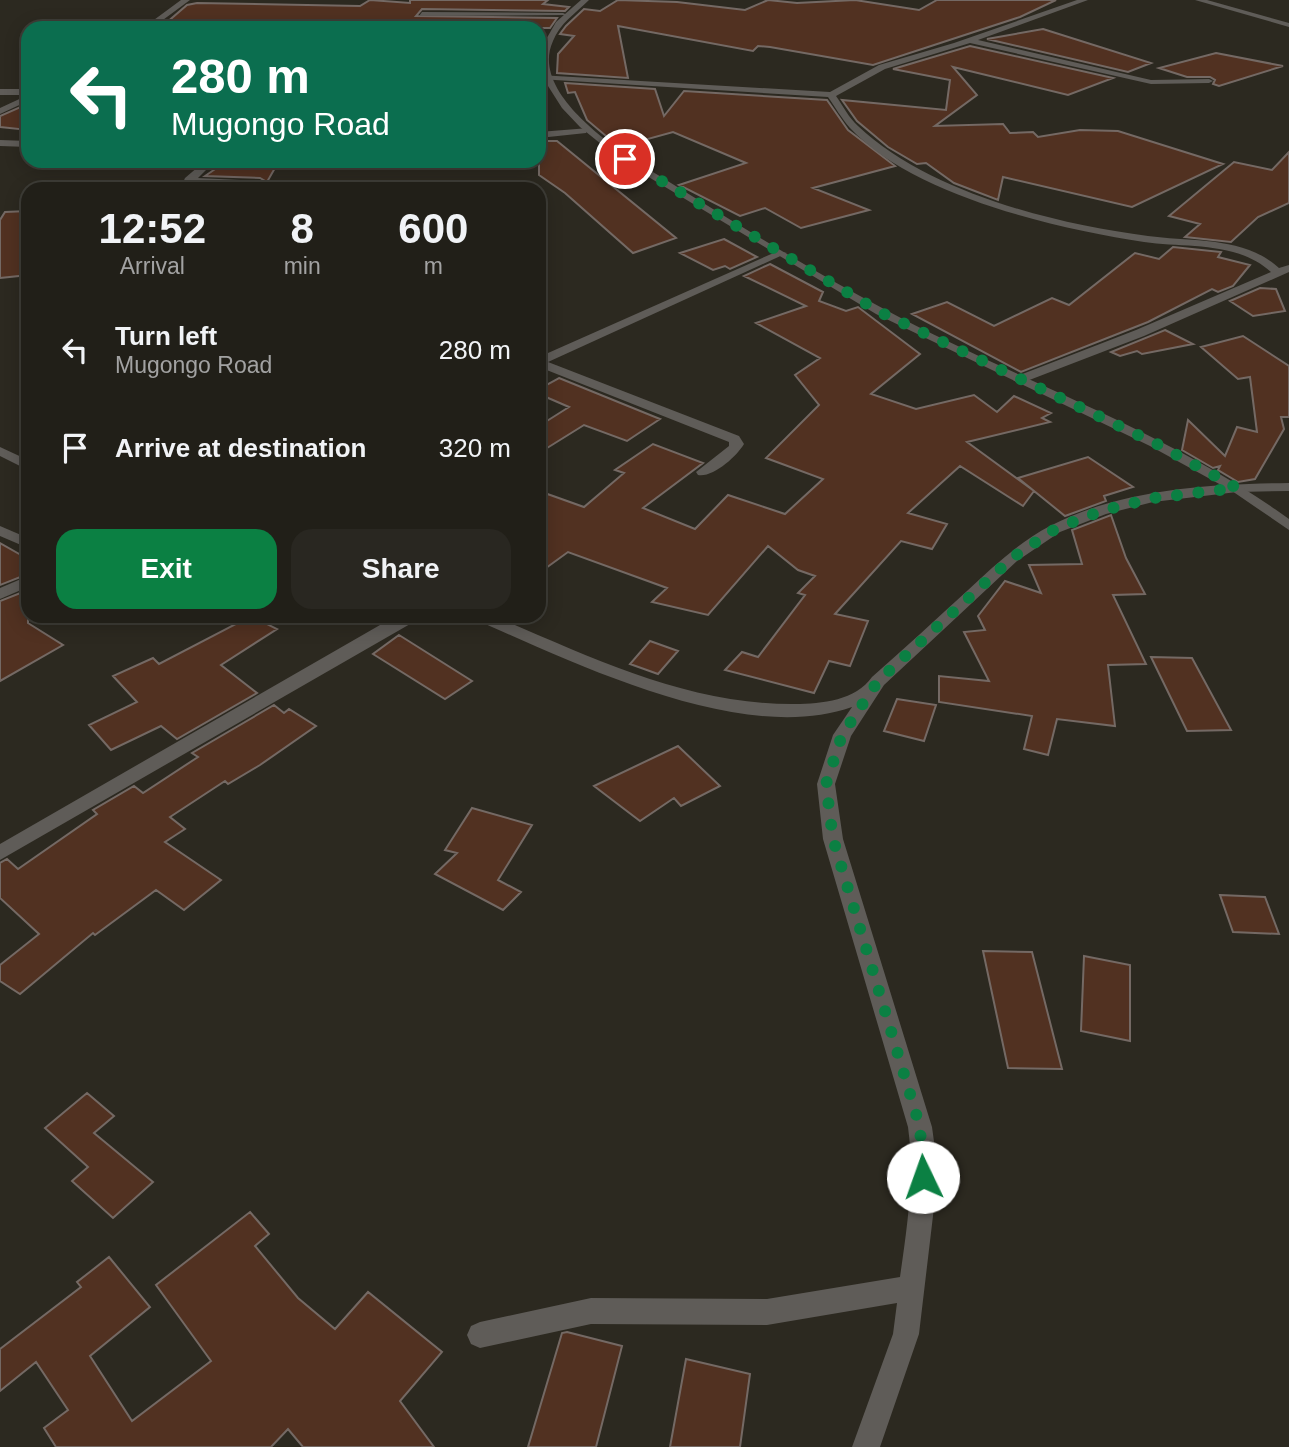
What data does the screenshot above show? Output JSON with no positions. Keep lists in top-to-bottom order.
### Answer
{
  "page": {
    "turn": ["280 m", "Mugongo Road"],
    "eta": [
      "12:52",
      "Arrival",
      "8",
      "min",
      "600",
      "m"
    ],
    "list": [
      {
        "name": "Turn left",
        "note": "Mugongo Road",
        "value": "280 m"
      },
      {
        "name": "Arrive at destination",
        "value": "320 m"
      }
    ],
    "buttons": ["Exit", "Share"]
  }
}
